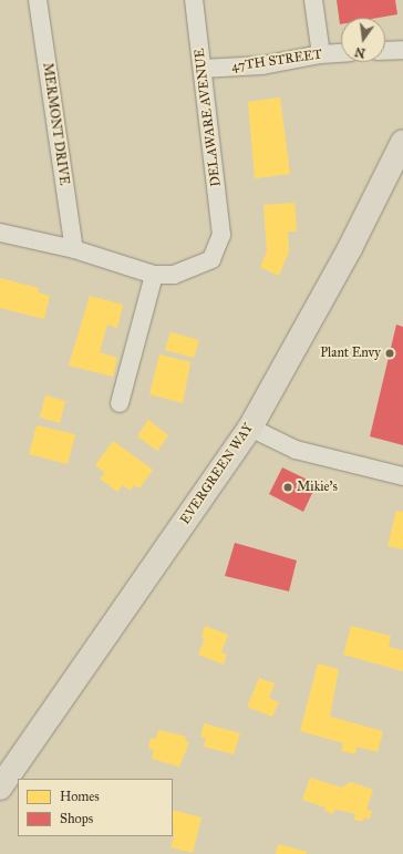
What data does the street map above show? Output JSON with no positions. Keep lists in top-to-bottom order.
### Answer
{
  "streets": {
    "main road": ["EVERGREEN WAY"],
    "street": ["47TH STREET", "DELAWARE AVENUE", "MERMONT DRIVE"]
  },
  "crossings": [
    ["47TH STREET", "DELAWARE AVENUE"]
  ],
  "places": ["Plant Envy", "Mikie's"],
  "legend": ["Homes", "Shops"],
  "north": "bottom"
}
